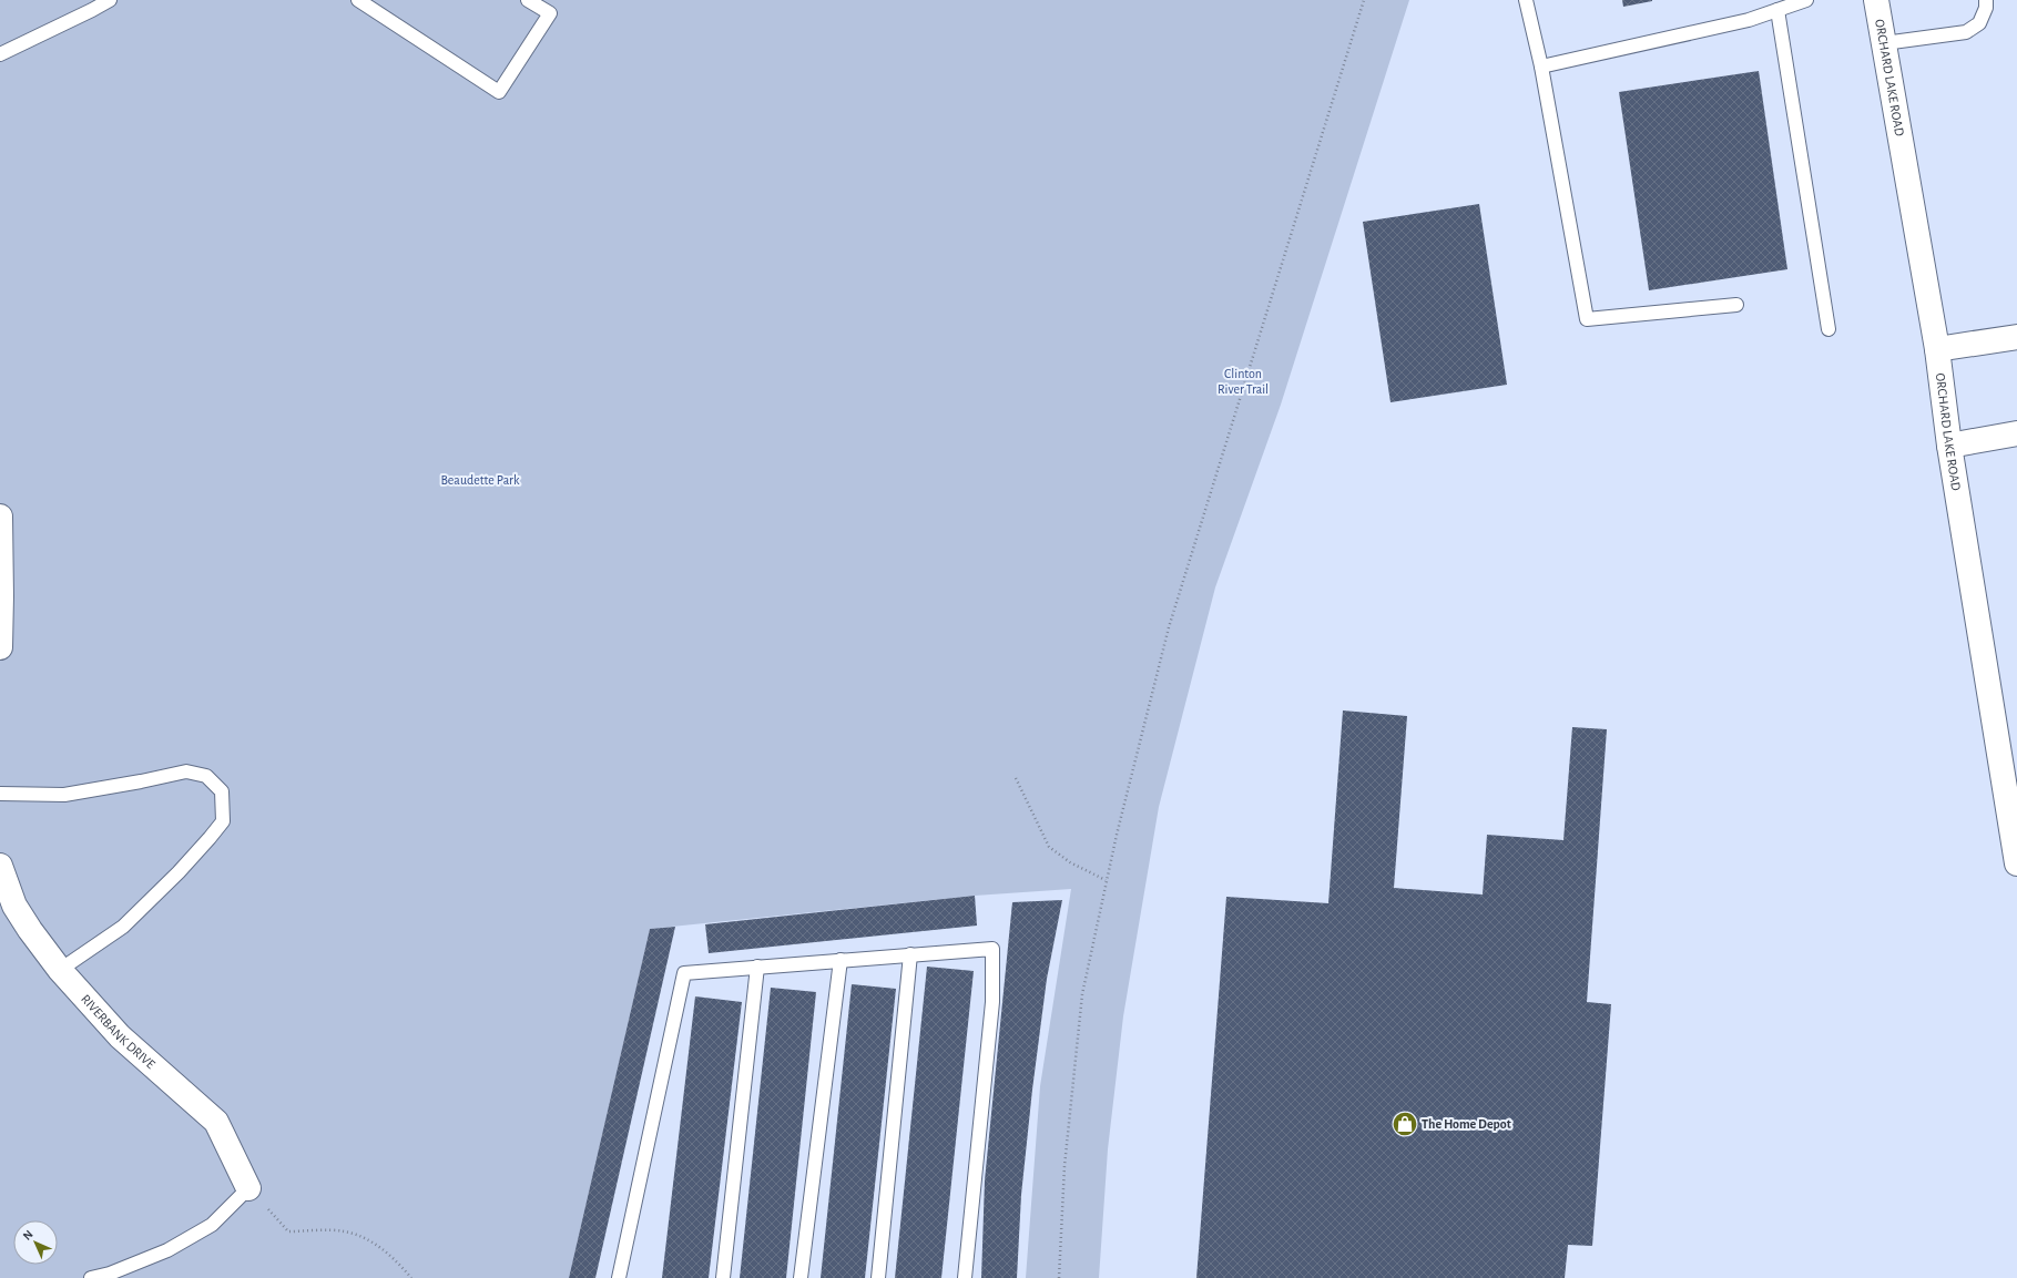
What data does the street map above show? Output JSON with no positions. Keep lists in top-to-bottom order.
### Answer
{
  "streets": {
    "main road": ["ORCHARD LAKE ROAD", "RIVERBANK DRIVE"]
  },
  "parks": ["Clinton River Trail", "Beaudette Park"],
  "places": {
    "shop": ["The Home Depot"]
  },
  "north": "top left"
}
